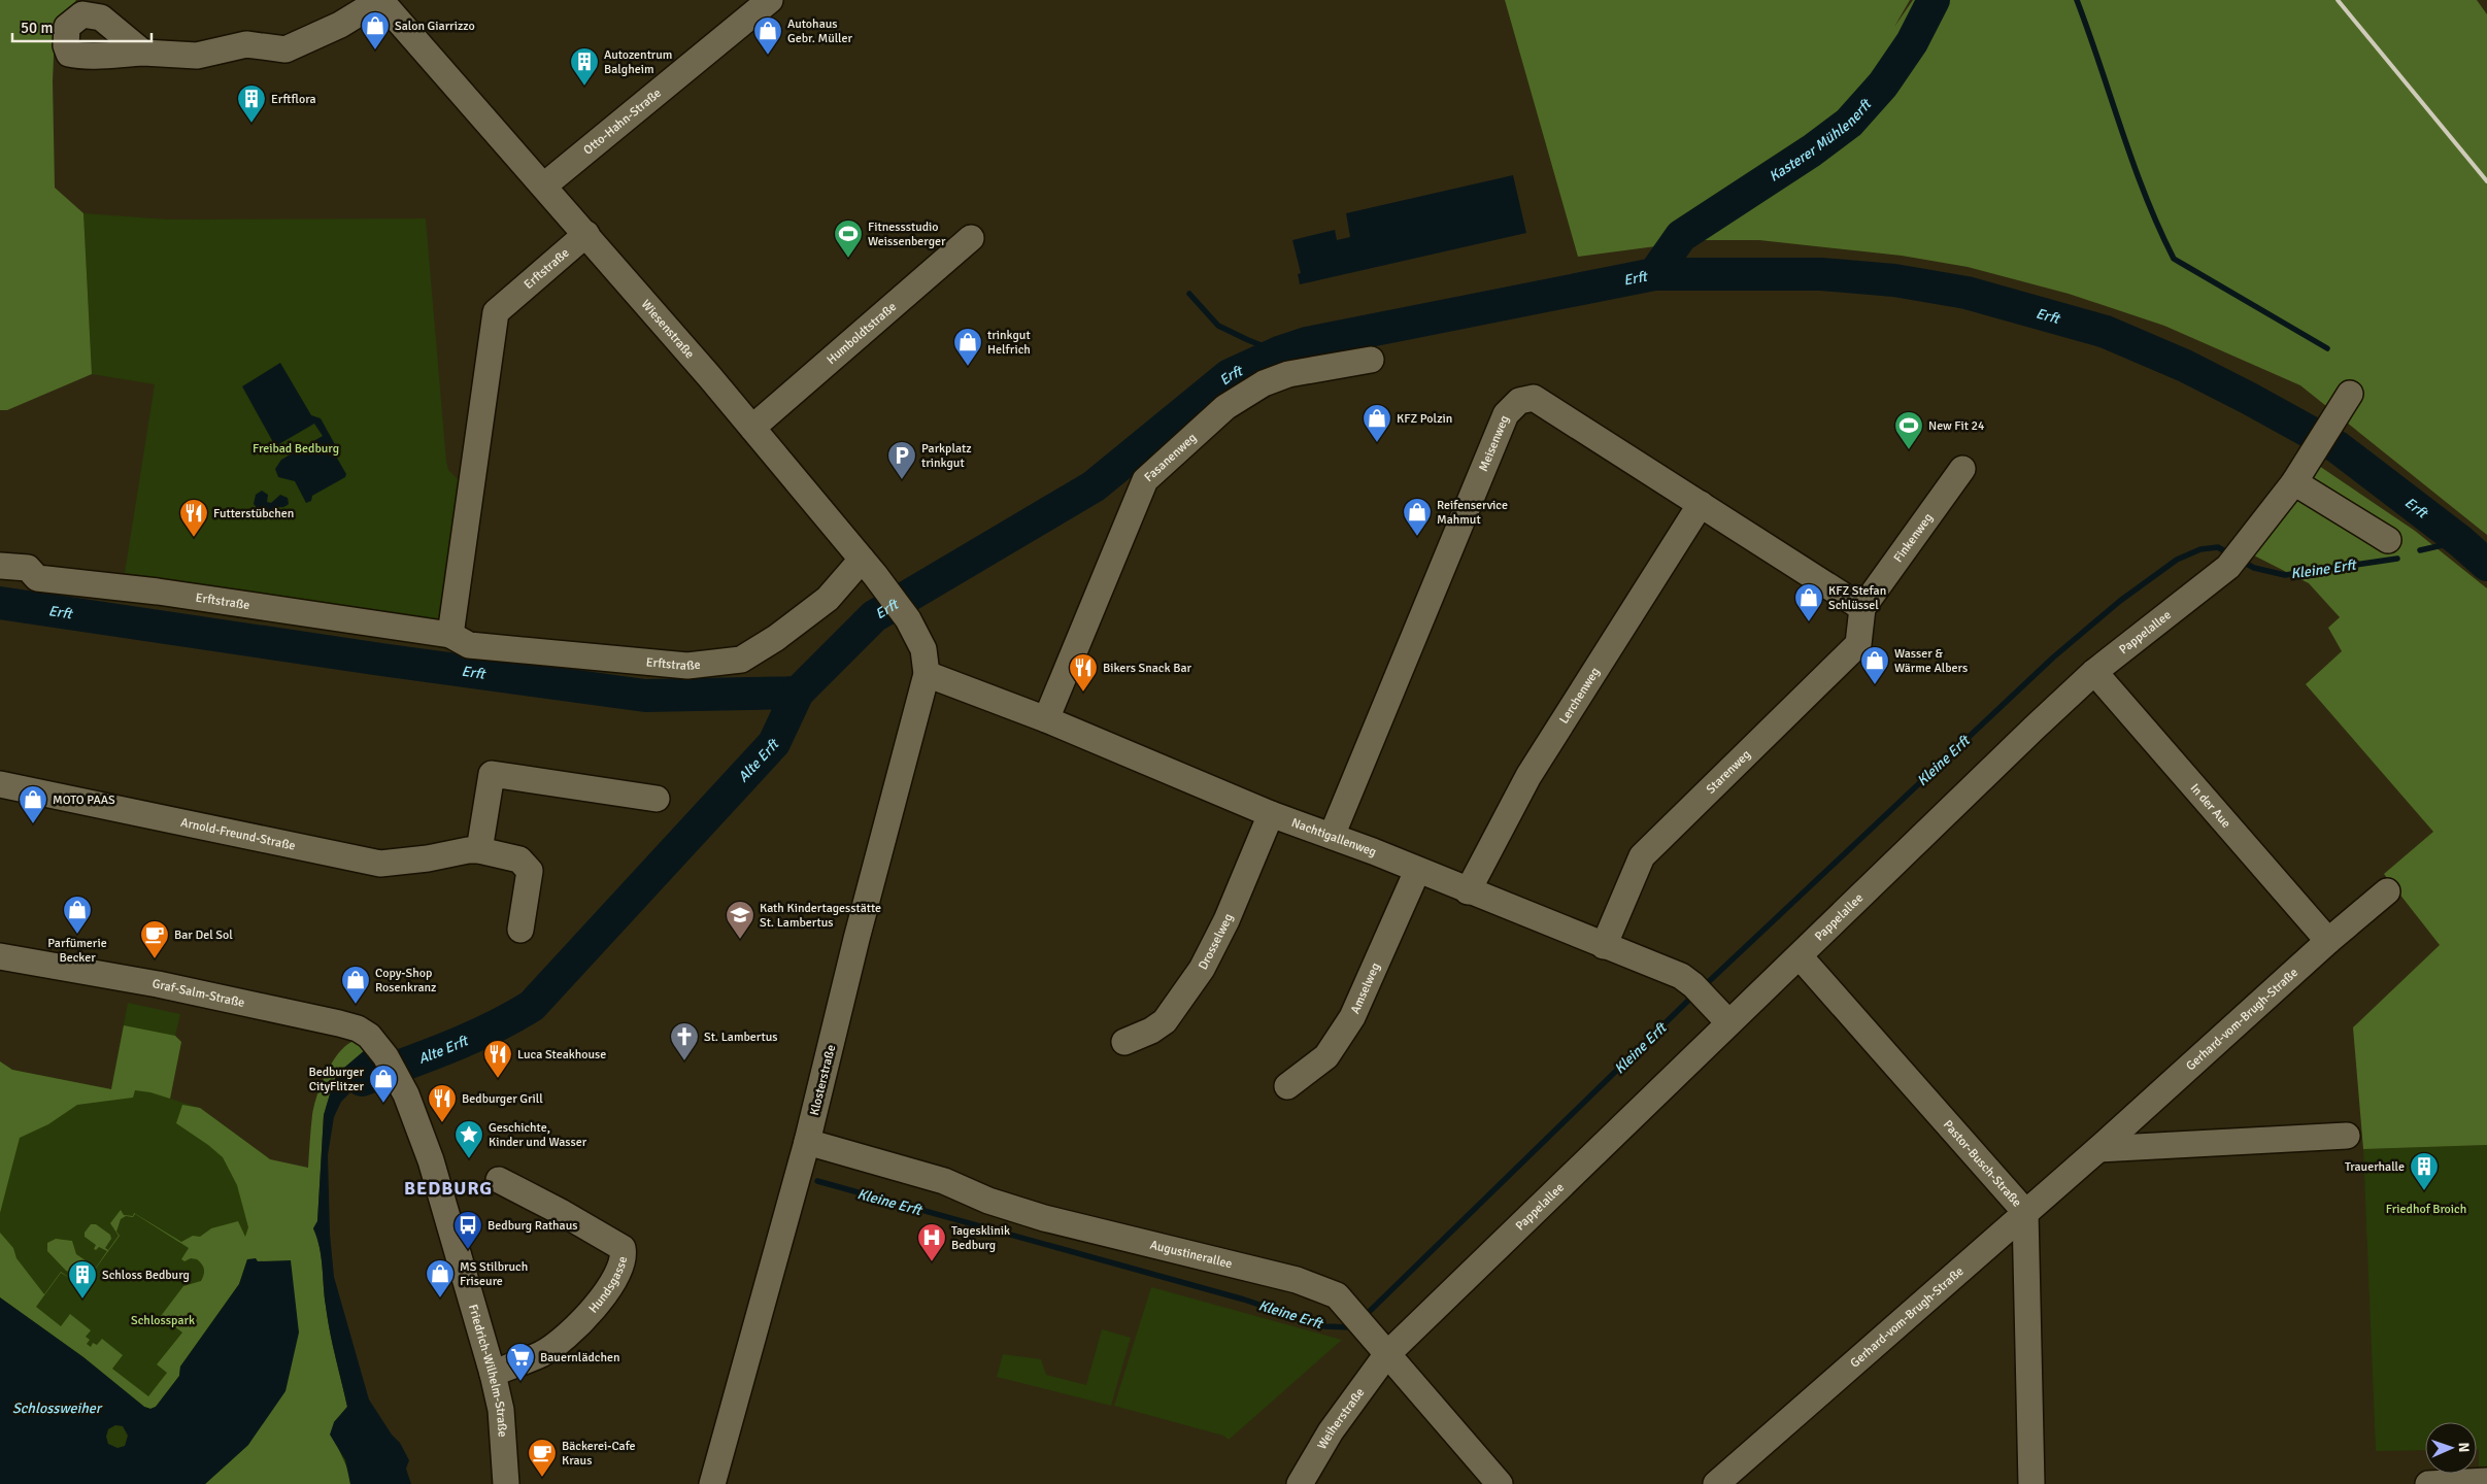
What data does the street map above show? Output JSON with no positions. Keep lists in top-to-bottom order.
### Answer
{
  "streets": {
    "street": [
      "Otto-Hahn-Straße",
      "Erftstraße",
      "Wiesenstraße",
      "Humboldtstraße",
      "Meisenweg",
      "Fasanenweg",
      "Finkenweg",
      "Pappelallee",
      "Lerchenweg",
      "Starenweg",
      "In der Aue",
      "Arnold-Freund-Straße",
      "Nachtigallenweg",
      "Drosselweg",
      "Amselweg",
      "Graf-Salm-Straße",
      "Gerhard-vom-Brugh-Straße",
      "Klosterstraße",
      "Pastor-Busch-Straße",
      "Augustinerallee",
      "Hundsgasse",
      "Friedrich-Wilhelm-Straße",
      "Weiherstraße"
    ]
  },
  "crossings": [
    ["Otto-Hahn-Straße", "Wiesenstraße"],
    ["Erftstraße", "Wiesenstraße"],
    ["Wiesenstraße", "Humboldtstraße"],
    ["Wiesenstraße", "Nachtigallenweg"],
    ["Wiesenstraße", "Klosterstraße"],
    ["Meisenweg", "Finkenweg"],
    ["Meisenweg", "Lerchenweg"],
    ["Meisenweg", "Starenweg"],
    ["Meisenweg", "Nachtigallenweg"],
    ["Fasanenweg", "Nachtigallenweg"],
    ["Finkenweg", "Starenweg"],
    ["Pappelallee", "In der Aue"],
    ["Pappelallee", "Nachtigallenweg"],
    ["Pappelallee", "Pastor-Busch-Straße"],
    ["Pappelallee", "Augustinerallee"],
    ["Pappelallee", "Weiherstraße"],
    ["Lerchenweg", "Nachtigallenweg"],
    ["Starenweg", "Nachtigallenweg"],
    ["In der Aue", "Gerhard-vom-Brugh-Straße"],
    ["Nachtigallenweg", "Drosselweg"],
    ["Nachtigallenweg", "Amselweg"],
    ["Nachtigallenweg", "Klosterstraße"],
    ["Graf-Salm-Straße", "Friedrich-Wilhelm-Straße"],
    ["Gerhard-vom-Brugh-Straße", "Pastor-Busch-Straße"],
    ["Klosterstraße", "Augustinerallee"],
    ["Augustinerallee", "Weiherstraße"],
    ["Hundsgasse", "Friedrich-Wilhelm-Straße"]
  ],
  "districts": ["BEDBURG"],
  "water": [
    "Kasterer Mühlenerft",
    "Erft",
    "Kleine Erft",
    "Alte Erft",
    "Schlossweiher"
  ],
  "parks": ["Freibad Bedburg", "Friedhof Broich", "Schlosspark"],
  "places": {
    "shop": [
      "Salon Giarrizzo",
      "Autohaus Gebr. Müller",
      "trinkgut Helfrich",
      "KFZ Polzin",
      "Reifenservice Mahmut",
      "KFZ Stefan Schlüssel",
      "Wasser & Wärme Albers",
      "MOTO PAAS",
      "Parfümerie Becker",
      "Copy-Shop Rosenkranz",
      "Bedburger CityFlitzer",
      "MS Stilbruch Friseure"
    ],
    "building": [
      "Autozentrum Balgheim",
      "Erftflora",
      "Trauerhalle",
      "Schloss Bedburg"
    ],
    "sports": ["Fitnessstudio Weissenberger", "New Fit 24"],
    "parking": ["Parkplatz trinkgut"],
    "restaurant": [
      "Futterstübchen",
      "Bikers Snack Bar",
      "Luca Steakhouse",
      "Bedburger Grill"
    ],
    "school or university": ["Kath Kindertagesstätte St. Lambertus"],
    "cafe": ["Bar Del Sol", "Bäckerei-Cafe Kraus"],
    "church": ["St. Lambertus"],
    "place": ["Geschichte, Kinder und Wasser"],
    "bus stop": ["Bedburg Rathaus"],
    "hospital": ["Tagesklinik Bedburg"],
    "supermarket": ["Bauernlädchen"]
  },
  "scale_bar": "50 m",
  "north": "right"
}
